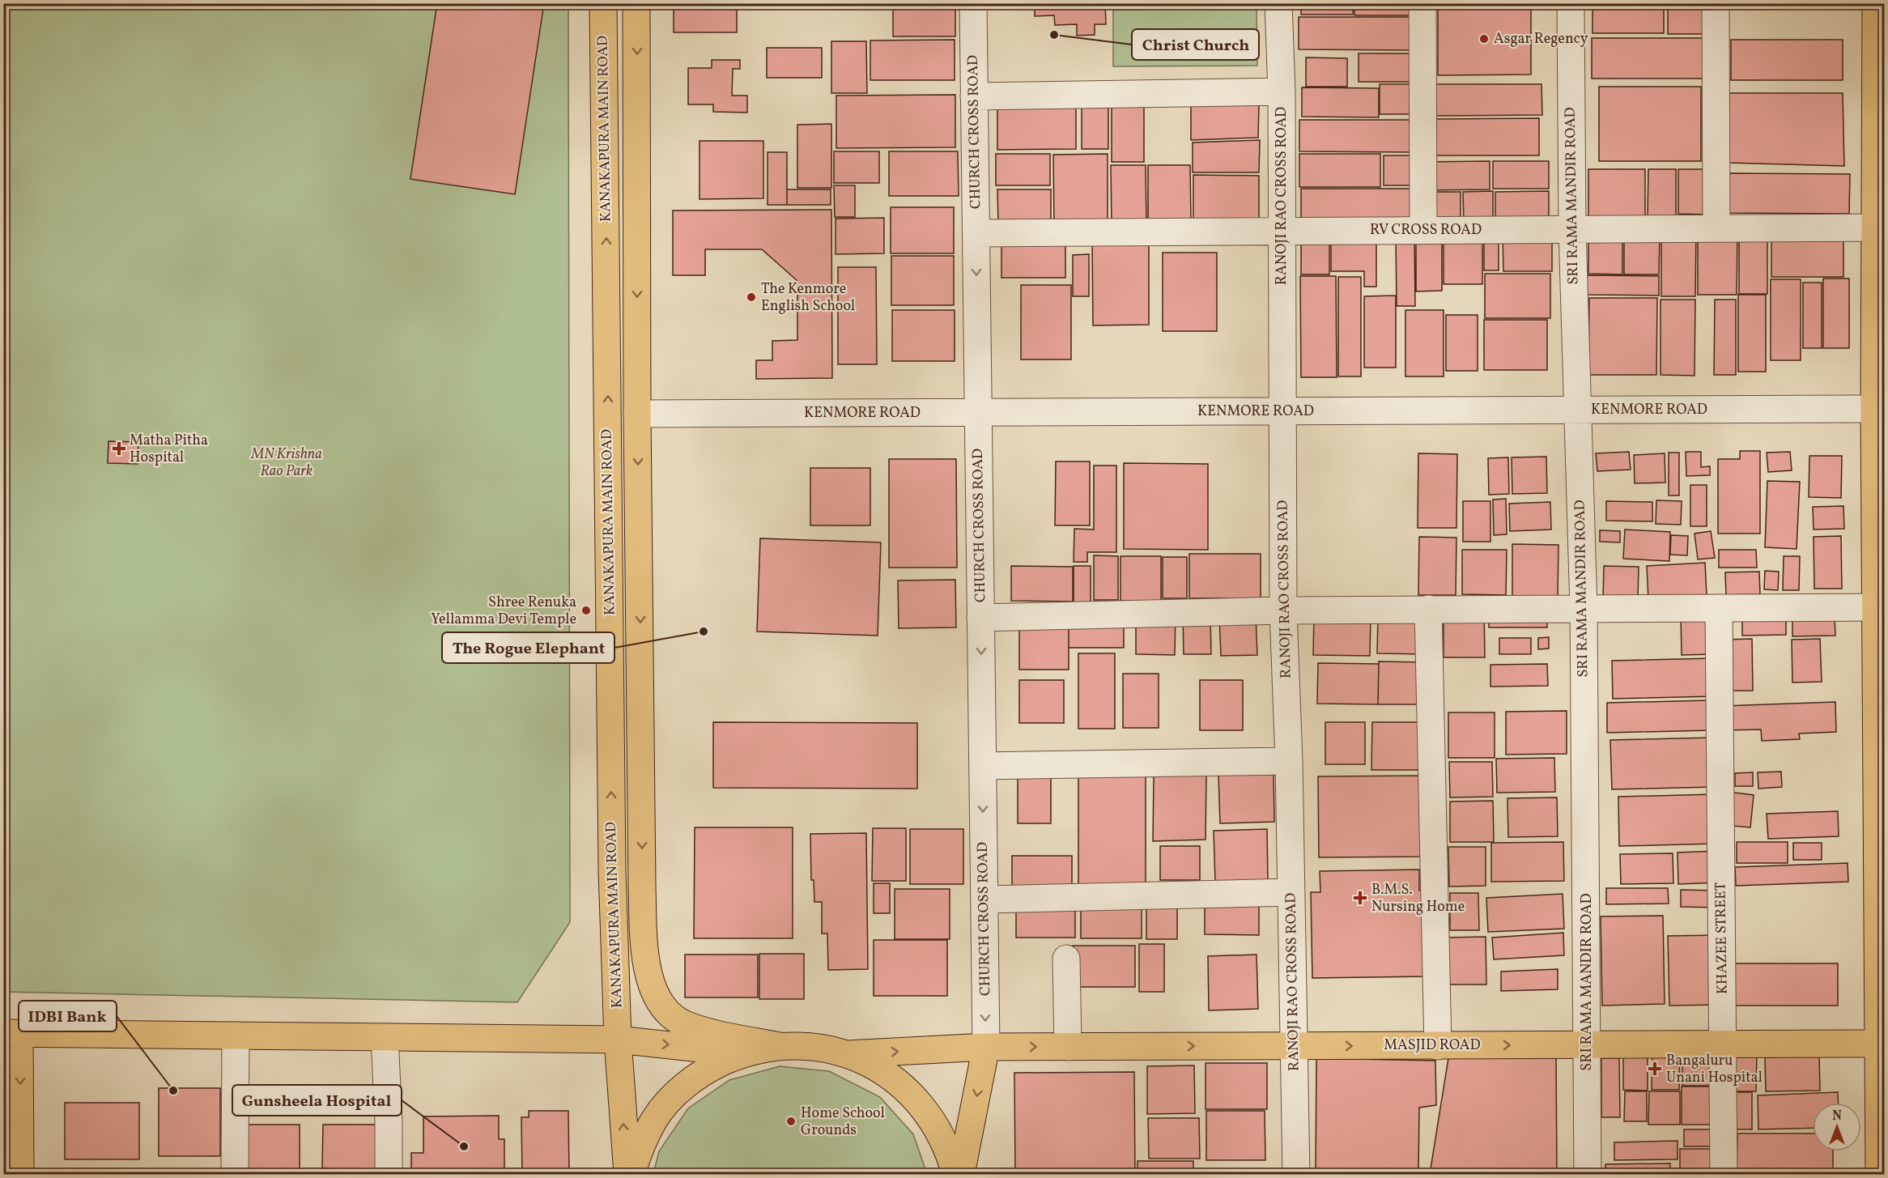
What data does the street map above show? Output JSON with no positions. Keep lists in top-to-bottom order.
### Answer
{
  "streets": {
    "main road": ["KANAKAPURA MAIN ROAD", "MASJID ROAD"],
    "street": [
      "CHURCH CROSS ROAD",
      "RANOJI RAO CROSS ROAD",
      "SRI RAMA MANDIR ROAD",
      "RV CROSS ROAD",
      "KENMORE ROAD",
      "KHAZEE STREET"
    ]
  },
  "crossings": [
    ["CHURCH CROSS ROAD", "RV CROSS ROAD"],
    ["CHURCH CROSS ROAD", "KENMORE ROAD"],
    ["CHURCH CROSS ROAD", "MASJID ROAD"],
    ["RANOJI RAO CROSS ROAD", "RV CROSS ROAD"],
    ["RANOJI RAO CROSS ROAD", "KENMORE ROAD"],
    ["RANOJI RAO CROSS ROAD", "MASJID ROAD"],
    ["SRI RAMA MANDIR ROAD", "RV CROSS ROAD"],
    ["SRI RAMA MANDIR ROAD", "KENMORE ROAD"],
    ["SRI RAMA MANDIR ROAD", "MASJID ROAD"],
    ["KHAZEE STREET", "MASJID ROAD"]
  ],
  "one_way": ["CHURCH CROSS ROAD", "MASJID ROAD"],
  "parks": ["MN Krishna Rao Park"],
  "places": {
    "other": [
      "Christ Church",
      "Asgar Regency",
      "The Kenmore English School",
      "Shree Renuka Yellamma Devi Temple",
      "The Rogue Elephant",
      "IDBI Bank",
      "Home School Grounds",
      "Gunsheela Hospital"
    ],
    "health": ["Matha Pitha Hospital", "B.M.S. Nursing Home", "Bangaluru Unani Hospital"]
  },
  "north": "top"
}
